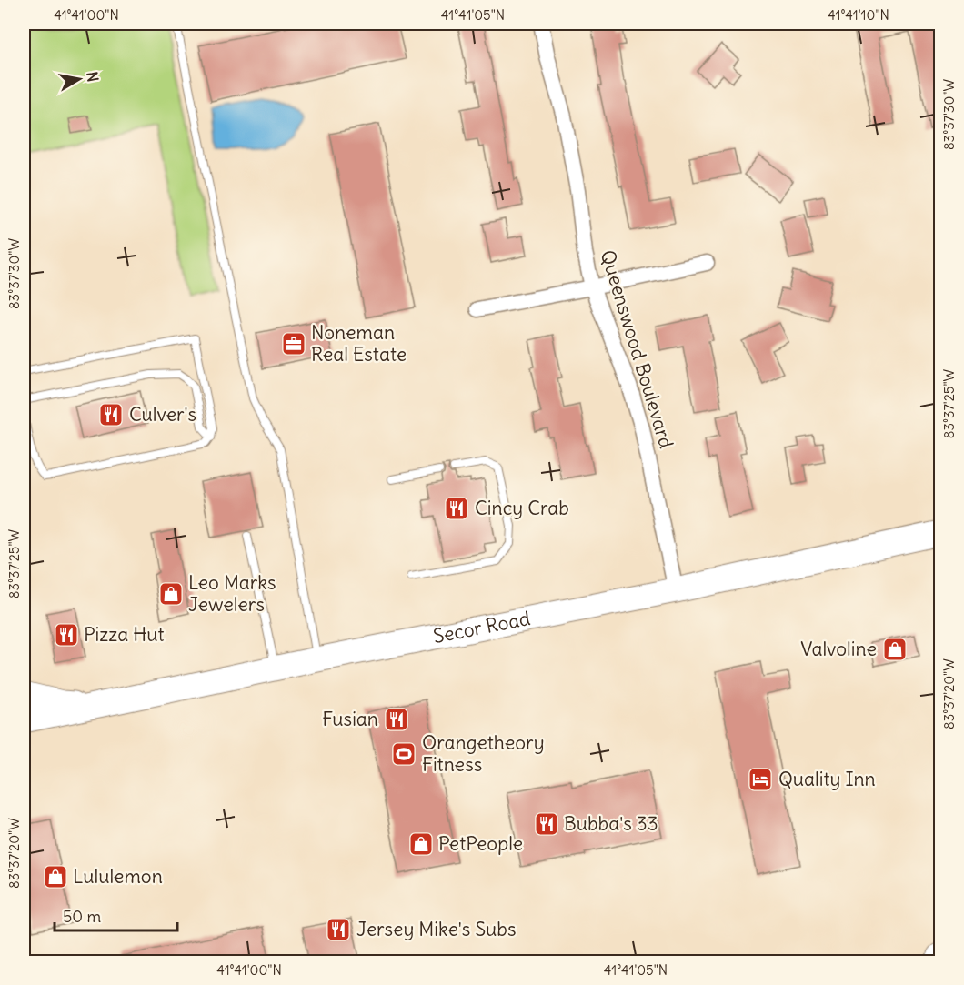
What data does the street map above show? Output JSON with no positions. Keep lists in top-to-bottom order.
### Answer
{
  "streets": {
    "main road": ["Secor Road"],
    "street": ["Queenswood Boulevard"]
  },
  "crossings": [
    ["Queenswood Boulevard", "Secor Road"]
  ],
  "places": {
    "office": ["Noneman Real Estate"],
    "restaurant": [
      "Culver's",
      "Cincy Crab",
      "Pizza Hut",
      "Fusian",
      "Bubba's 33",
      "Jersey Mike's Subs"
    ],
    "shop": [
      "Leo Marks Jewelers",
      "Valvoline",
      "PetPeople",
      "Lululemon"
    ],
    "sports": ["Orangetheory Fitness"],
    "hotel": ["Quality Inn"]
  },
  "scale_bar": "50 m",
  "north": "right",
  "coordinates": [
    "41°41'00\"N",
    "41°41'05\"N",
    "41°41'10\"N",
    "83°37'30\"W",
    "83°37'25\"W",
    "83°37'20\"W"
  ]
}
